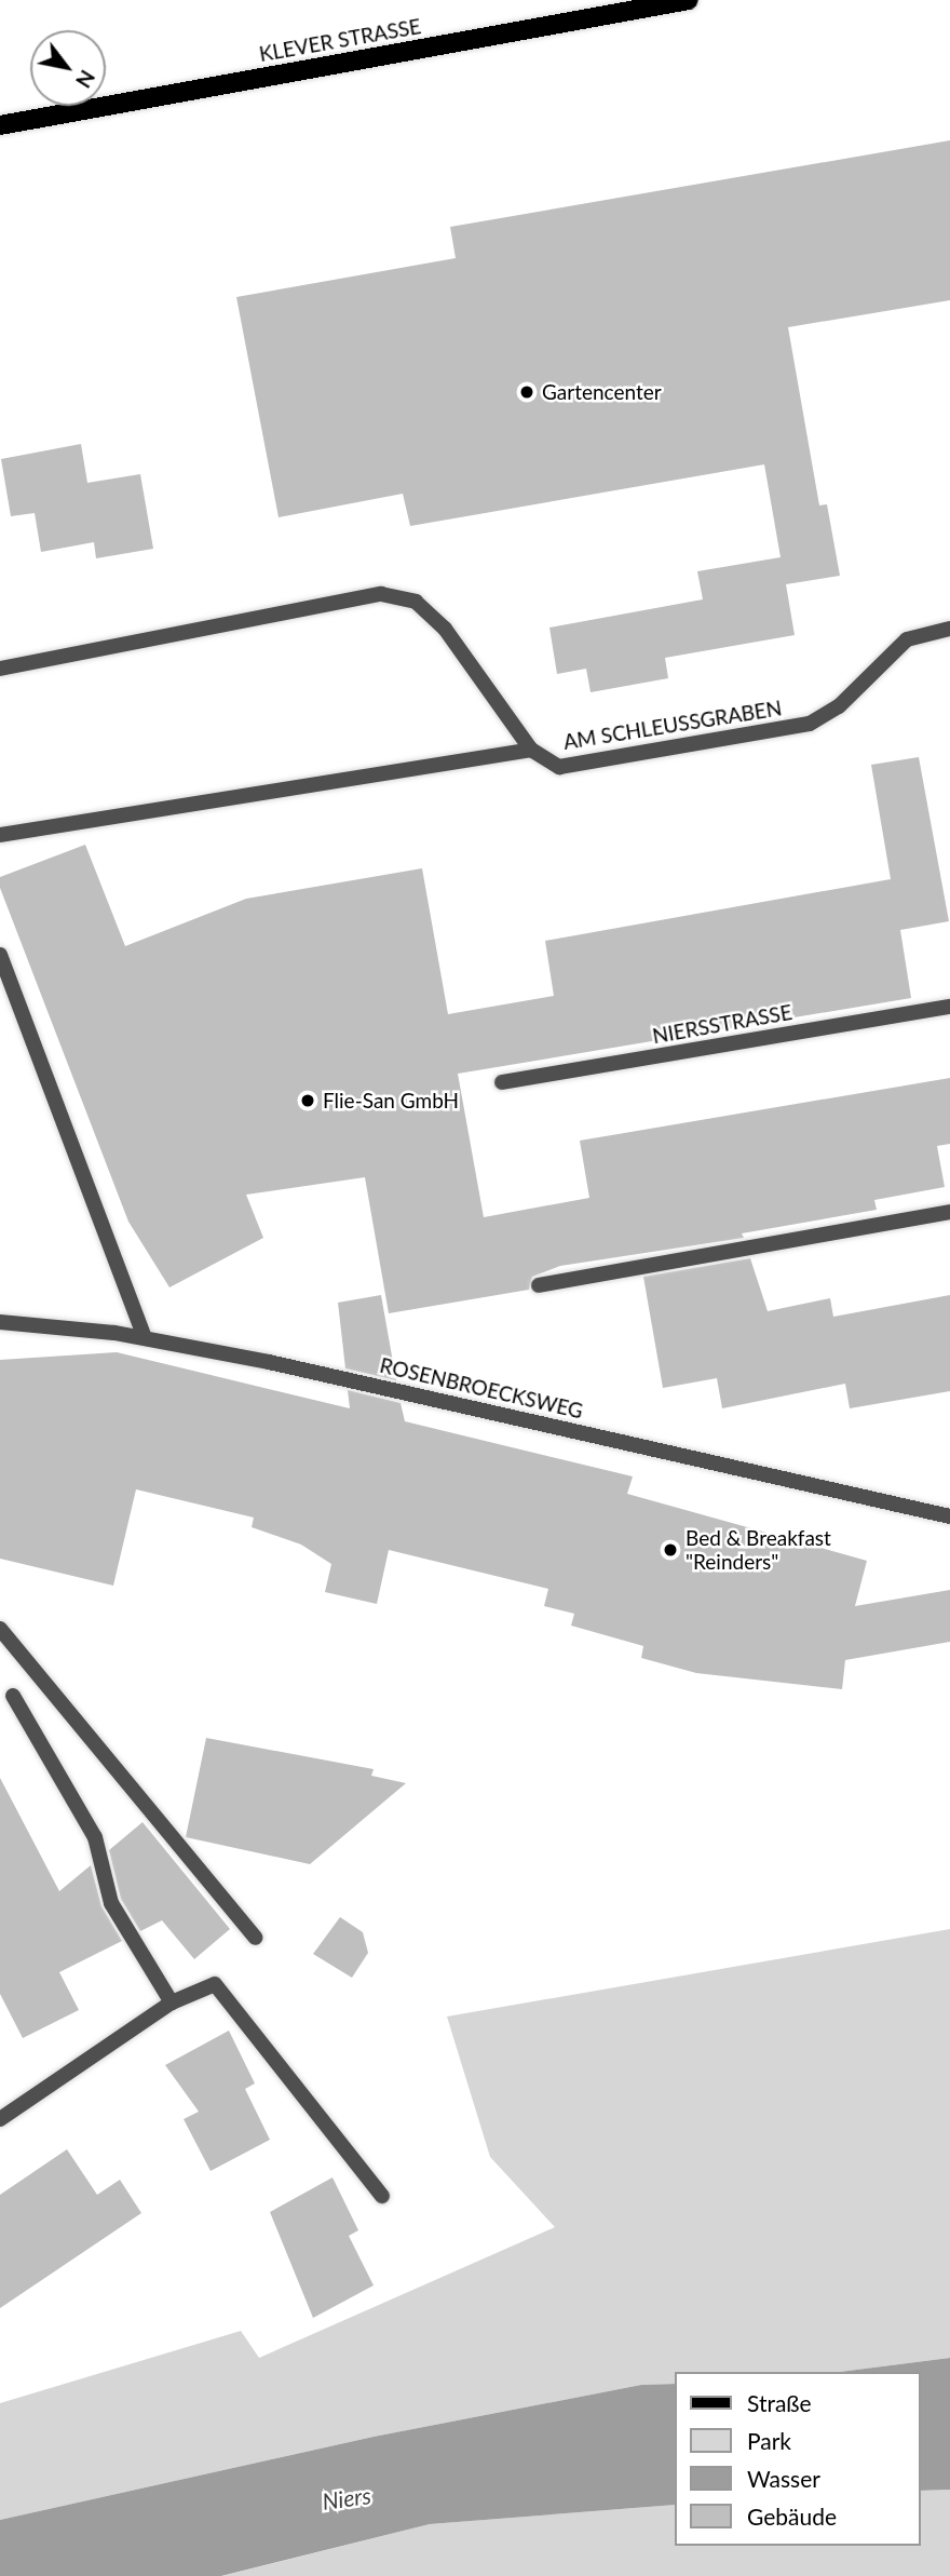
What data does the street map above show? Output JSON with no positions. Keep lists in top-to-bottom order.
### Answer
{
  "streets": {
    "main road": ["KLEVER STRASSE"],
    "street": ["AM SCHLEUSSGRABEN", "NIERSSTRASSE", "ROSENBROECKSWEG"]
  },
  "water": ["Niers"],
  "places": ["Gartencenter", "Flie-San GmbH", "Bed & Breakfast \"Reinders\""],
  "legend": [
    "Straße",
    "Park",
    "Wasser",
    "Gebäude"
  ],
  "north": "bottom right"
}
